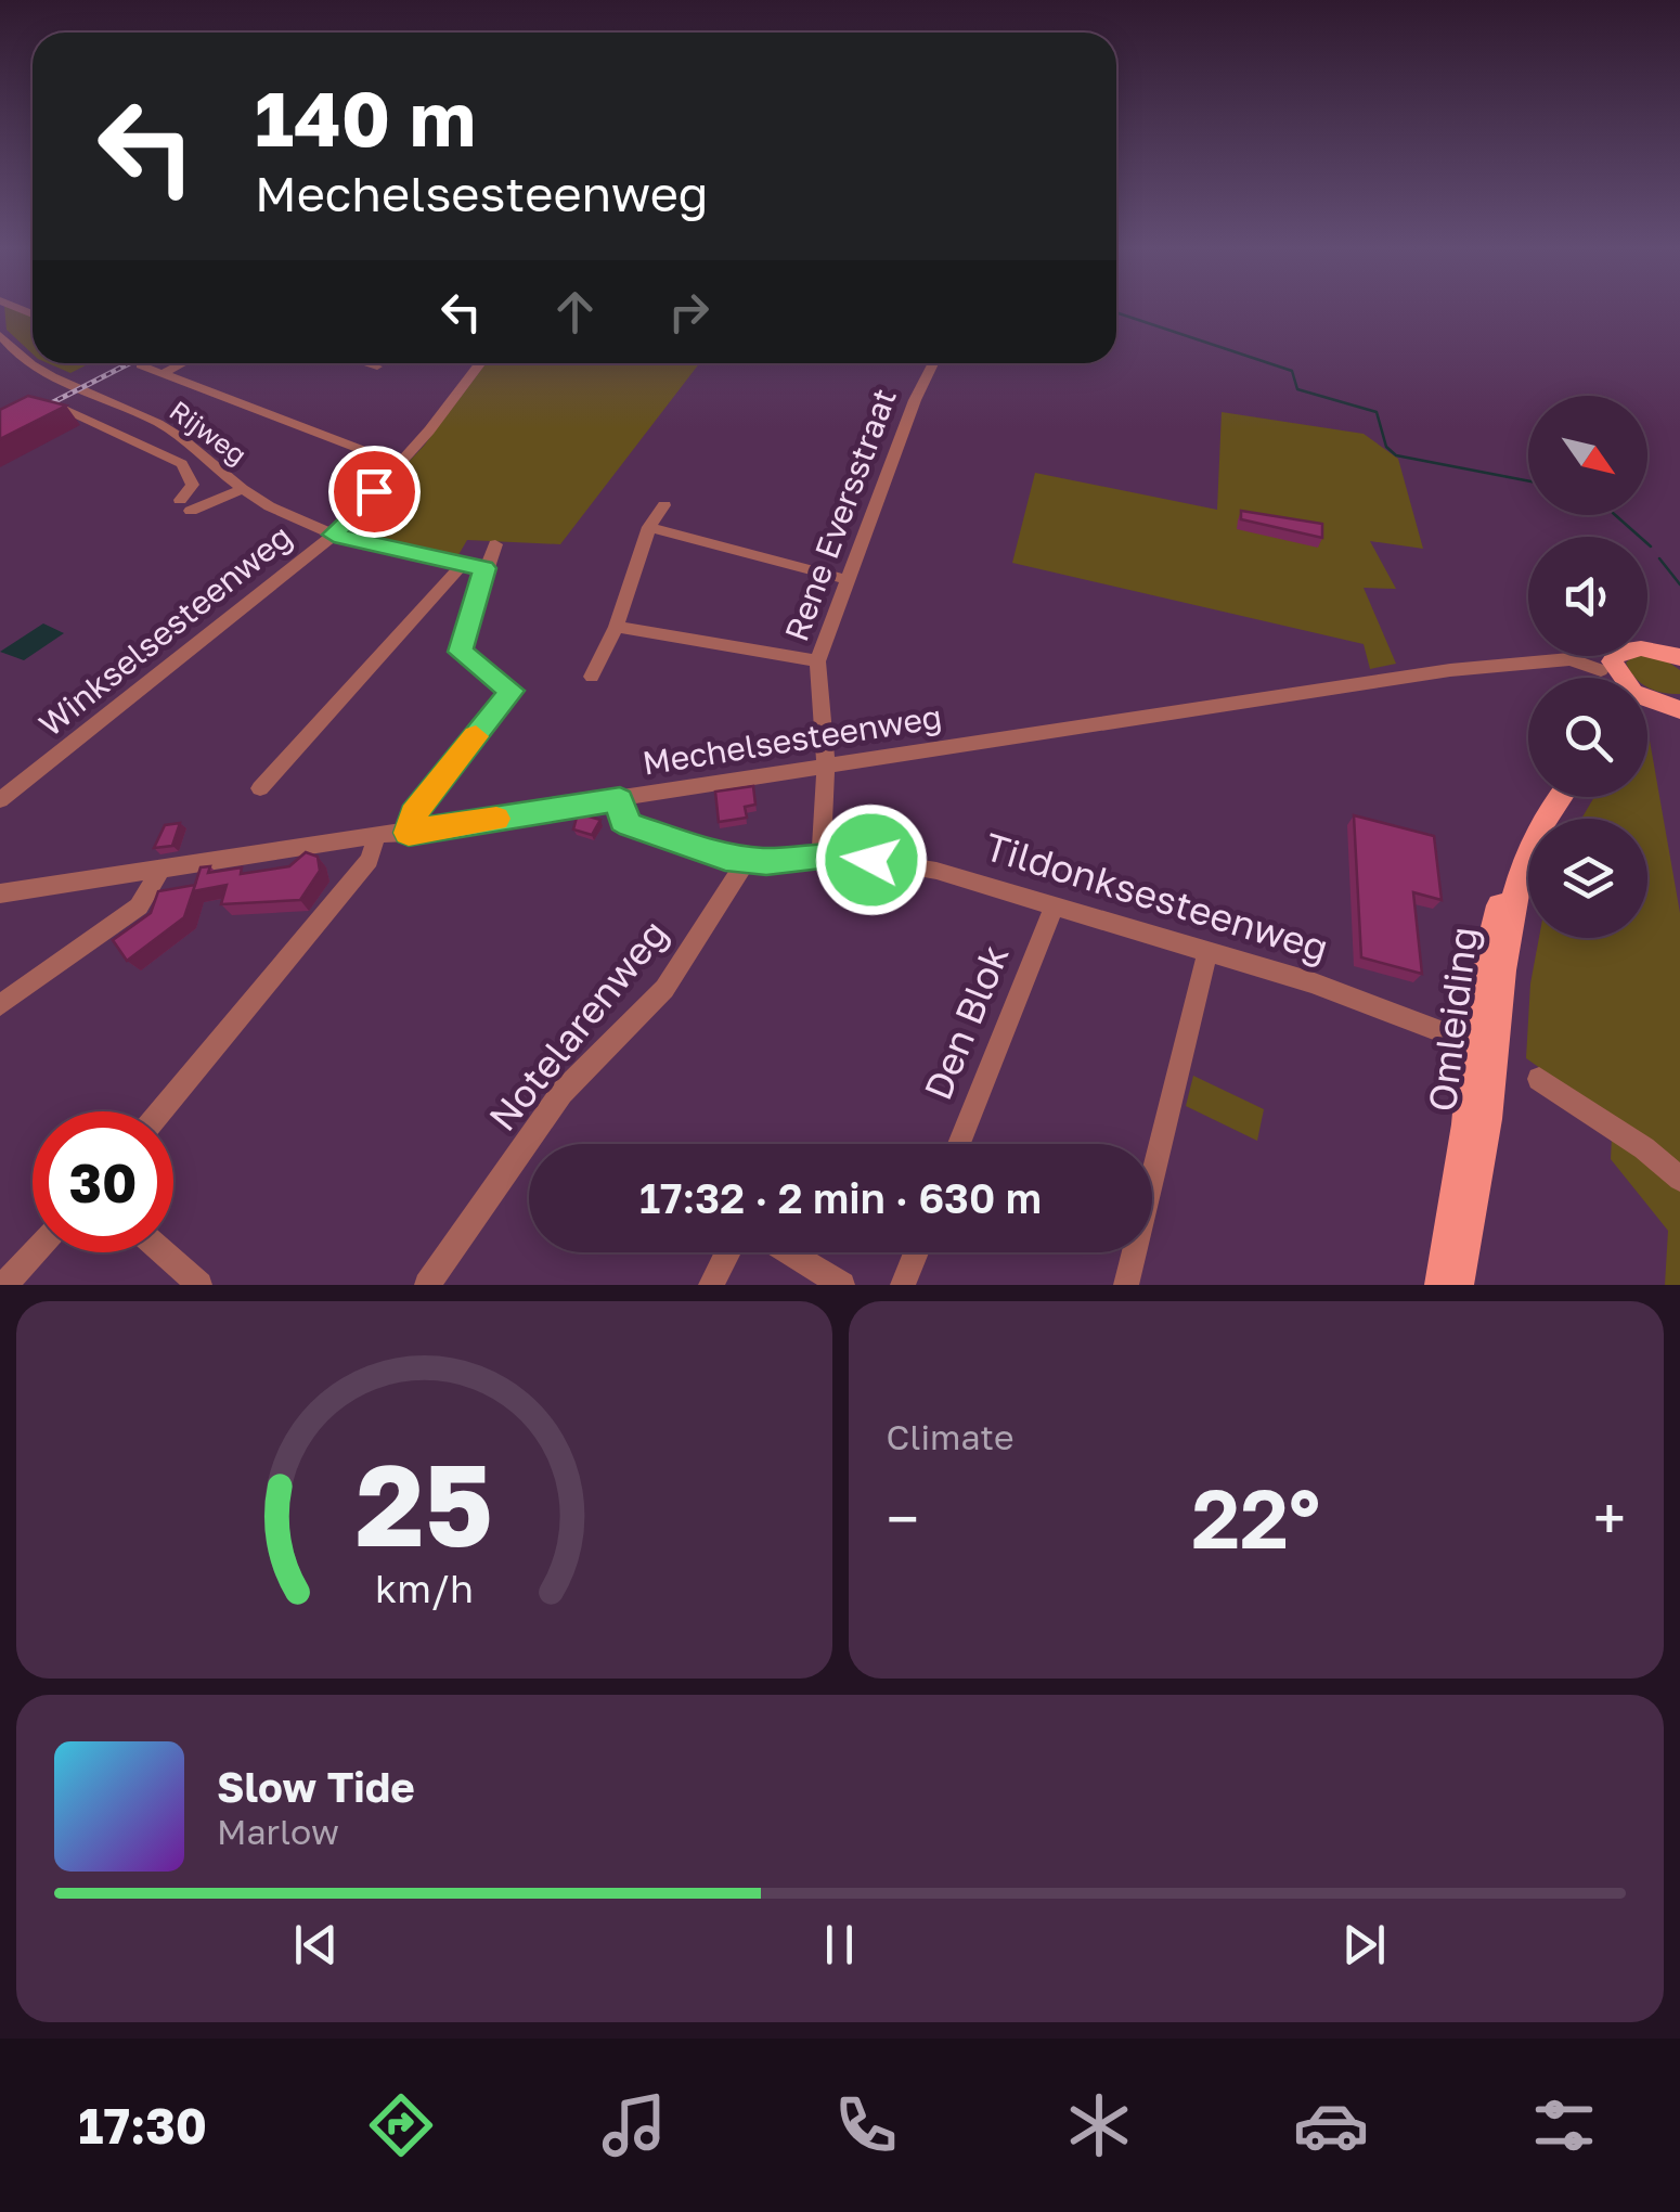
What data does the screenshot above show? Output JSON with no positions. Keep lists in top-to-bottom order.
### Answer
{
  "streets": {
    "main road": ["Omleiding"],
    "street": [
      "Rijweg",
      "Rene Eversstraat",
      "Winkselsesteenweg",
      "Mechelsesteenweg",
      "Tildonksesteenweg",
      "Den Blok",
      "Notelarenweg"
    ]
  },
  "crossings": [
    ["Rijweg", "Winkselsesteenweg"],
    ["Rene Eversstraat", "Mechelsesteenweg"],
    ["Rene Eversstraat", "Tildonksesteenweg"],
    ["Mechelsesteenweg", "Tildonksesteenweg"],
    ["Tildonksesteenweg", "Omleiding"],
    ["Tildonksesteenweg", "Den Blok"],
    ["Tildonksesteenweg", "Notelarenweg"]
  ],
  "north": "bottom right",
  "page": {
    "turn": ["140 m", "Mechelsesteenweg"],
    "limit": "30",
    "trip": "17:32 · 2 min · 630 m",
    "tile": "Climate",
    "heat": ["−", "22°", "+"],
    "song": ["Slow Tide", "Marlow"],
    "tabs": "17:30",
    "gauge": ["25", "km/h"]
  }
}
